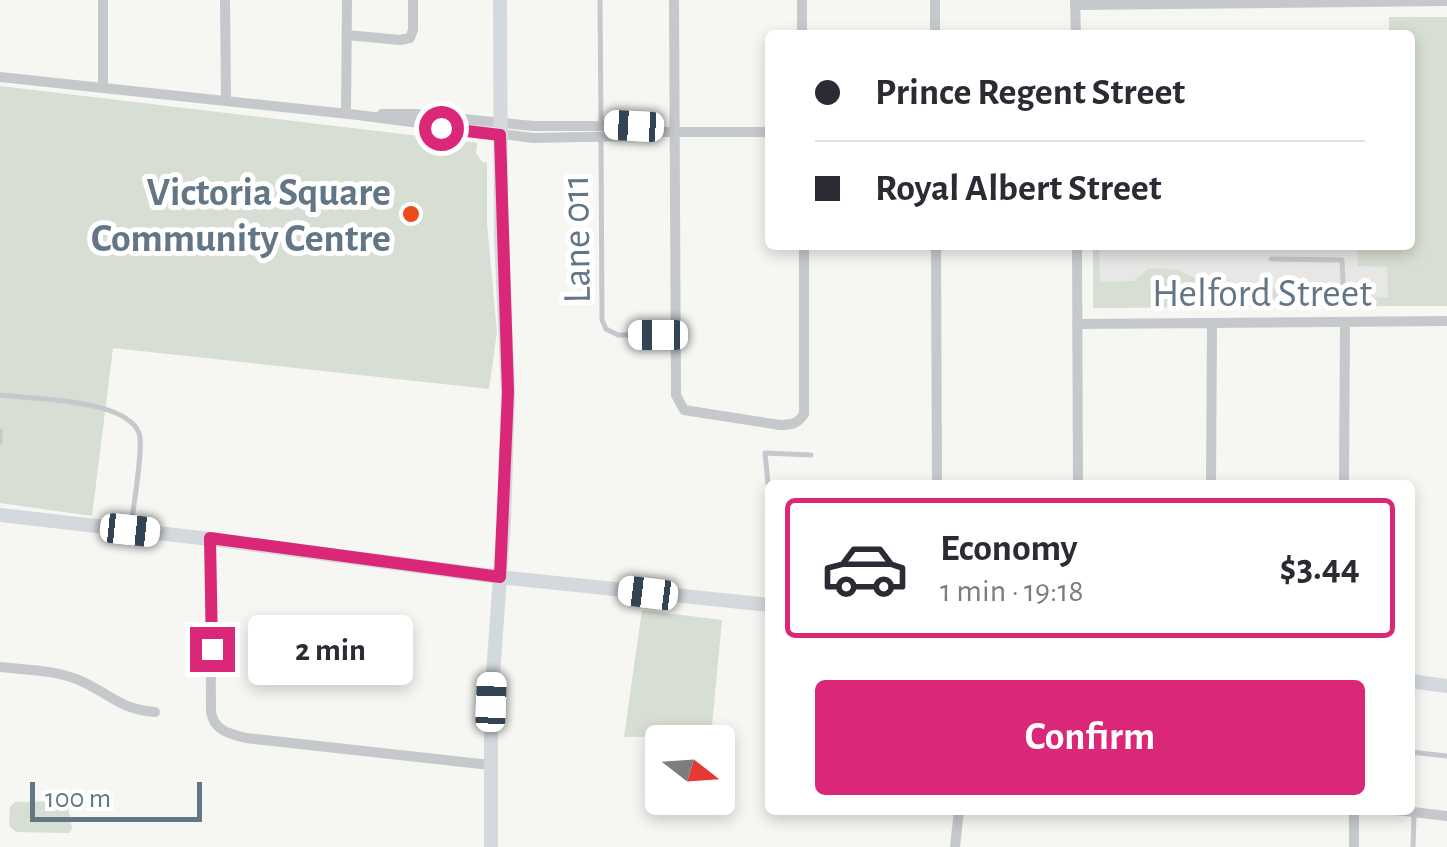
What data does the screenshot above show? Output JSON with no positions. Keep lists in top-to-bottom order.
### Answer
{
  "streets": {
    "street": ["Helford Street"],
    "lane": ["Lane 011"]
  },
  "places": ["Victoria Square Community Centre"],
  "scale_bar": "100 m",
  "north": "right",
  "page": {
    "banner": ["Prince Regent Street", "Royal Albert Street"],
    "list": [
      {
        "name": "Economy",
        "note": "1 min · 19:18",
        "value": "$3.44"
      }
    ],
    "bubble": "2 min",
    "buttons": "Confirm",
    "scale": "100 m"
  }
}
